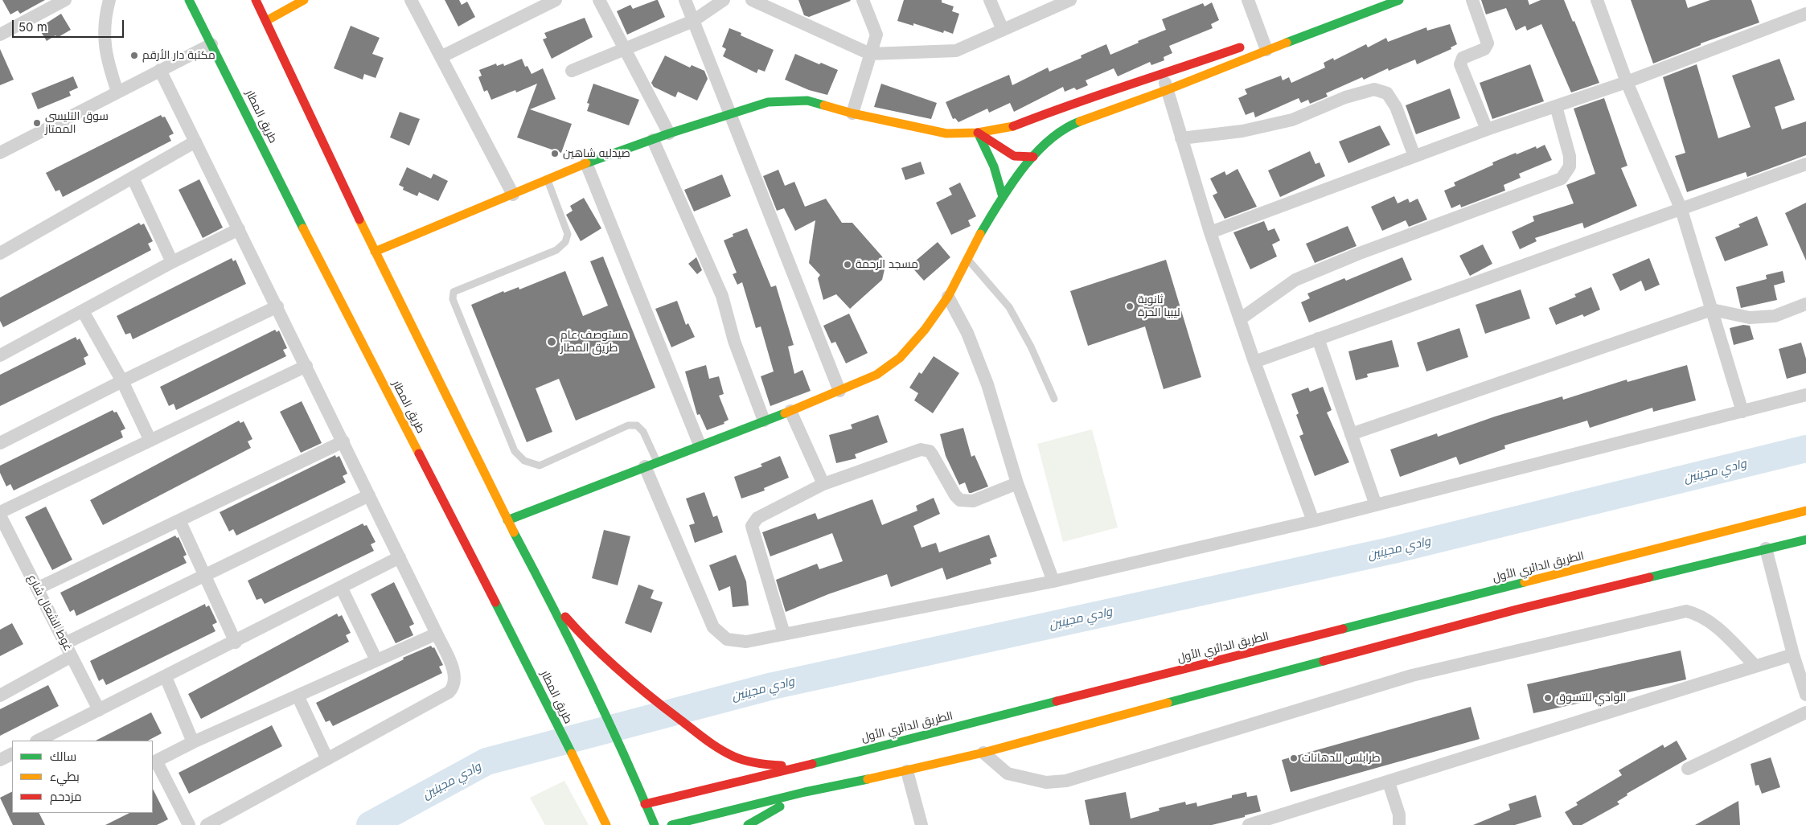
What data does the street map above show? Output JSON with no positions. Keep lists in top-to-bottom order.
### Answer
{
  "streets": {
    "main road": ["طريق المطار", "الطريق الدائري الأول"],
    "street": ["غوط الشعال شارع"]
  },
  "water": ["وادي مجينين"],
  "places": [
    "مكتبة دار الأرقم",
    "سوق التليسي الممتاز",
    "صيدليه شاهين",
    "مسجد الرحمة",
    "ثانوية ليبيا الحرة",
    "مستوصف عام طريق المطار",
    "الوادي للتسوق",
    "طرابلس للدهانات"
  ],
  "legend": ["سالك", "بطيء", "مزدحم"],
  "scale_bar": "50 m"
}
